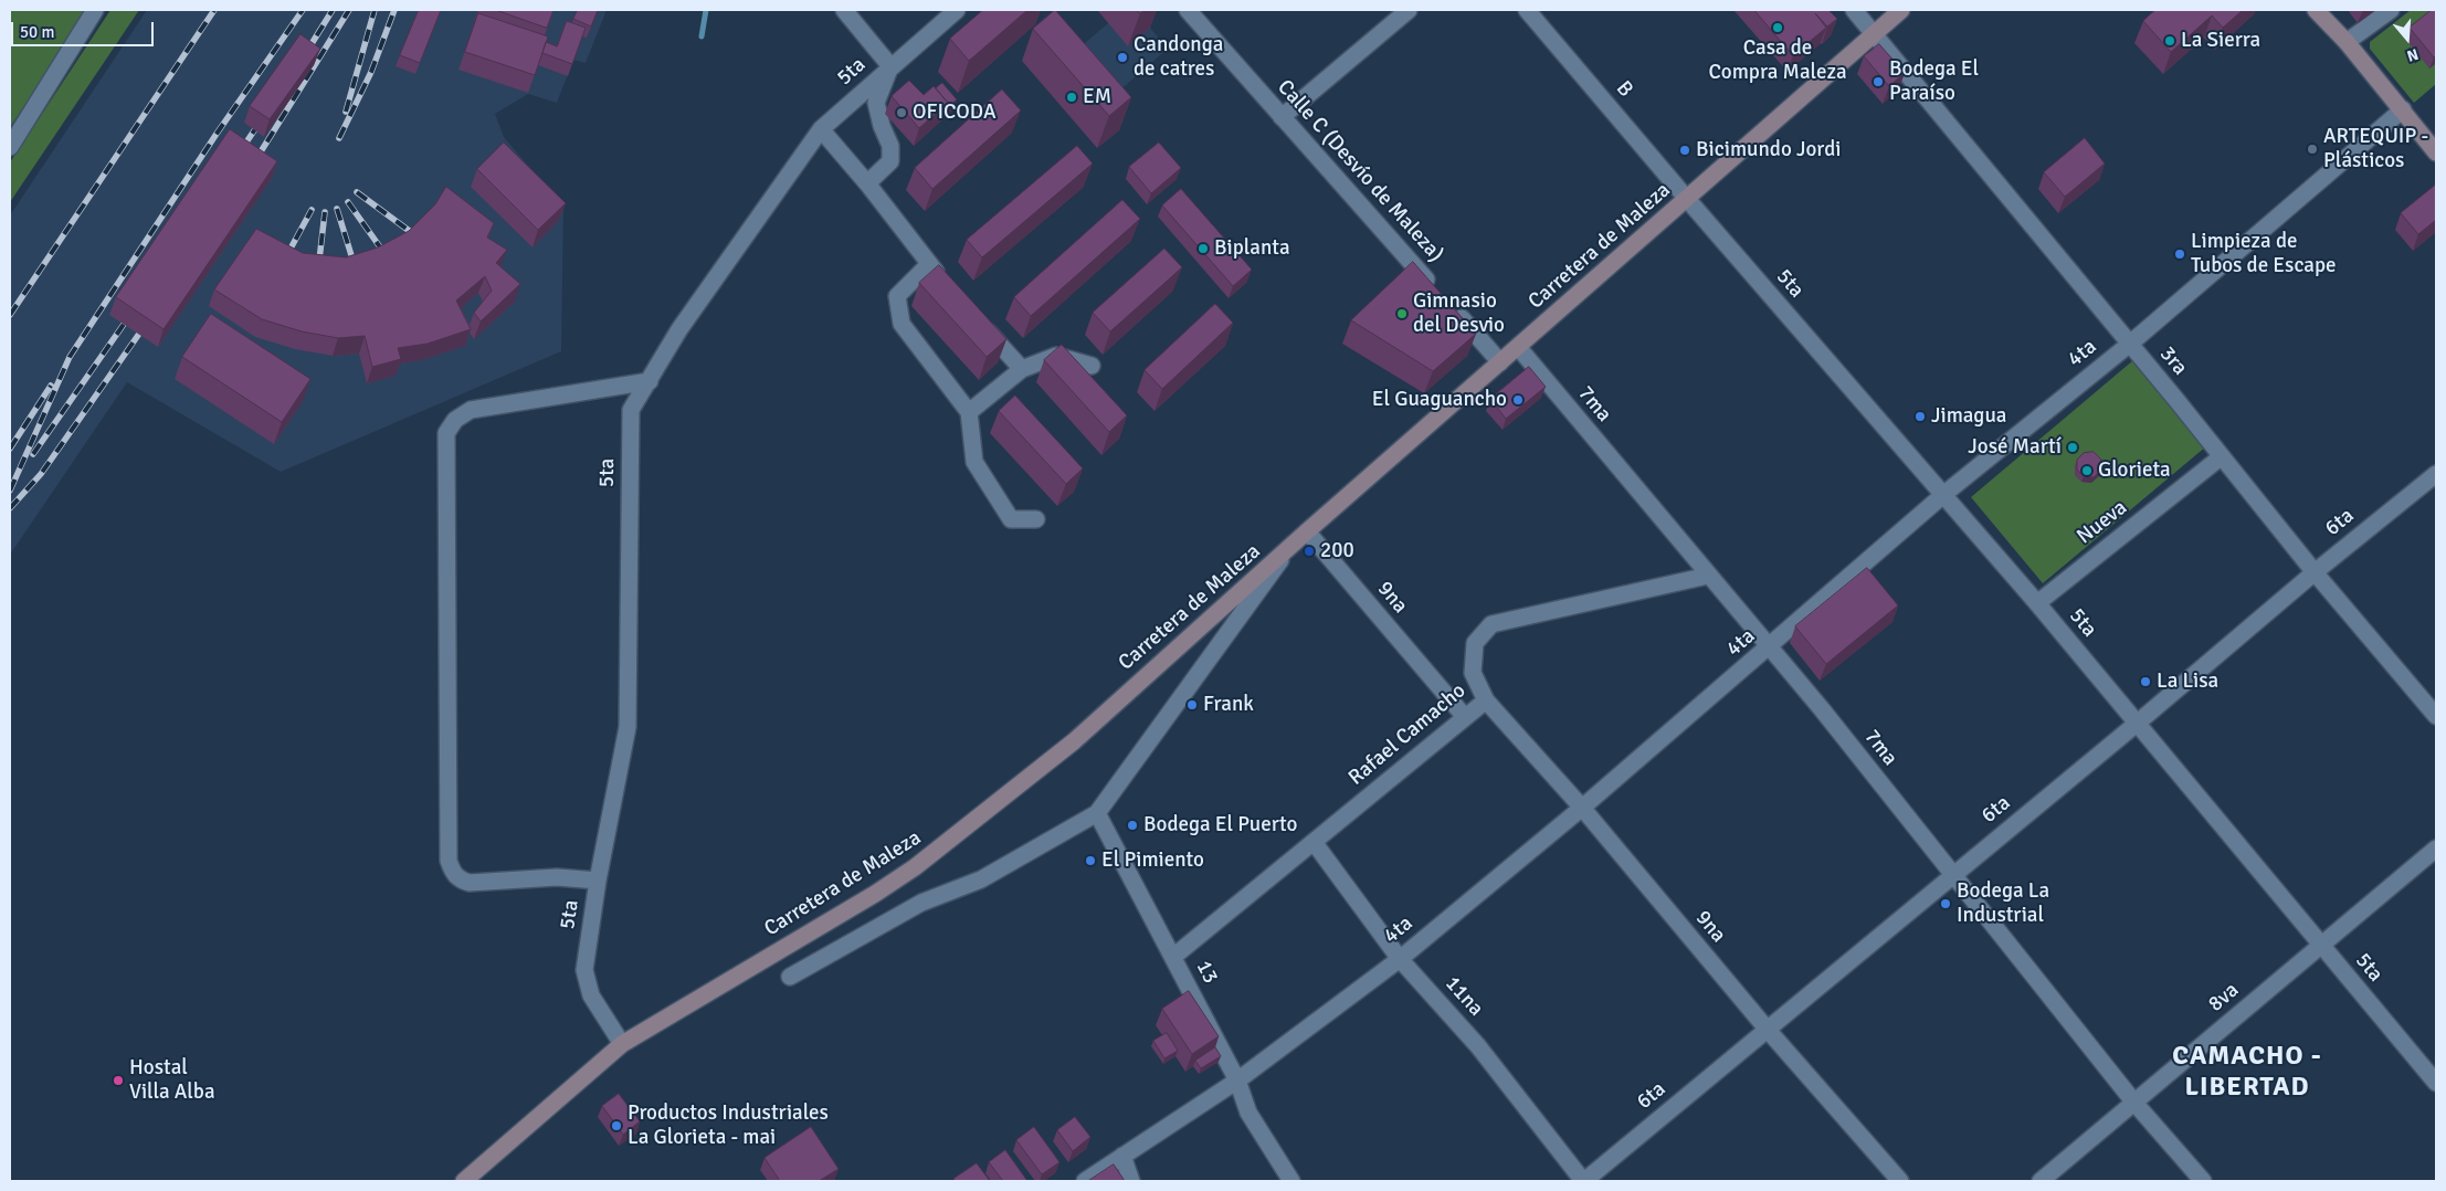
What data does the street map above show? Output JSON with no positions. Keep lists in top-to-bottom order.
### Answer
{
  "streets": {
    "main road": ["Carretera de Maleza"],
    "street": [
      "5ta",
      "B",
      "Calle C (Desvío de Maleza)",
      "4ta",
      "3ra",
      "7ma",
      "Nueva",
      "6ta",
      "9na",
      "Rafael Camacho",
      "13",
      "11na",
      "8va"
    ]
  },
  "crossings": [
    ["5ta", "B"],
    ["5ta", "Carretera de Maleza"],
    ["5ta", "4ta"],
    ["5ta", "Nueva"],
    ["5ta", "6ta"],
    ["5ta", "8va"],
    ["B", "Carretera de Maleza"],
    ["Carretera de Maleza", "3ra"],
    ["Carretera de Maleza", "7ma"],
    ["Carretera de Maleza", "9na"],
    ["4ta", "3ra"],
    ["4ta", "7ma"],
    ["4ta", "9na"],
    ["4ta", "13"],
    ["4ta", "11na"],
    ["3ra", "Nueva"],
    ["3ra", "6ta"],
    ["7ma", "6ta"],
    ["7ma", "Rafael Camacho"],
    ["7ma", "8va"],
    ["6ta", "9na"],
    ["6ta", "11na"],
    ["9na", "Rafael Camacho"],
    ["Rafael Camacho", "13"],
    ["Rafael Camacho", "11na"]
  ],
  "districts": ["CAMACHO - LIBERTAD"],
  "places": [
    "Casa de Compra Maleza",
    "La Sierra",
    "Candonga de catres",
    "Bodega El Paraíso",
    "EM",
    "OFICODA",
    "ARTEQUIP - Plásticos",
    "Bicimundo Jordi",
    "Biplanta",
    "Limpieza de Tubos de Escape",
    "Gimnasio del Desvio",
    "El Guaguancho",
    "Jimagua",
    "José Martí",
    "Glorieta",
    "200",
    "La Lisa",
    "Frank",
    "Bodega El Puerto",
    "El Pimiento",
    "Bodega La Industrial",
    "Hostal Villa Alba",
    "Productos Industriales La Glorieta - mai"
  ],
  "scale_bar": "50 m",
  "north": "bottom"
}
